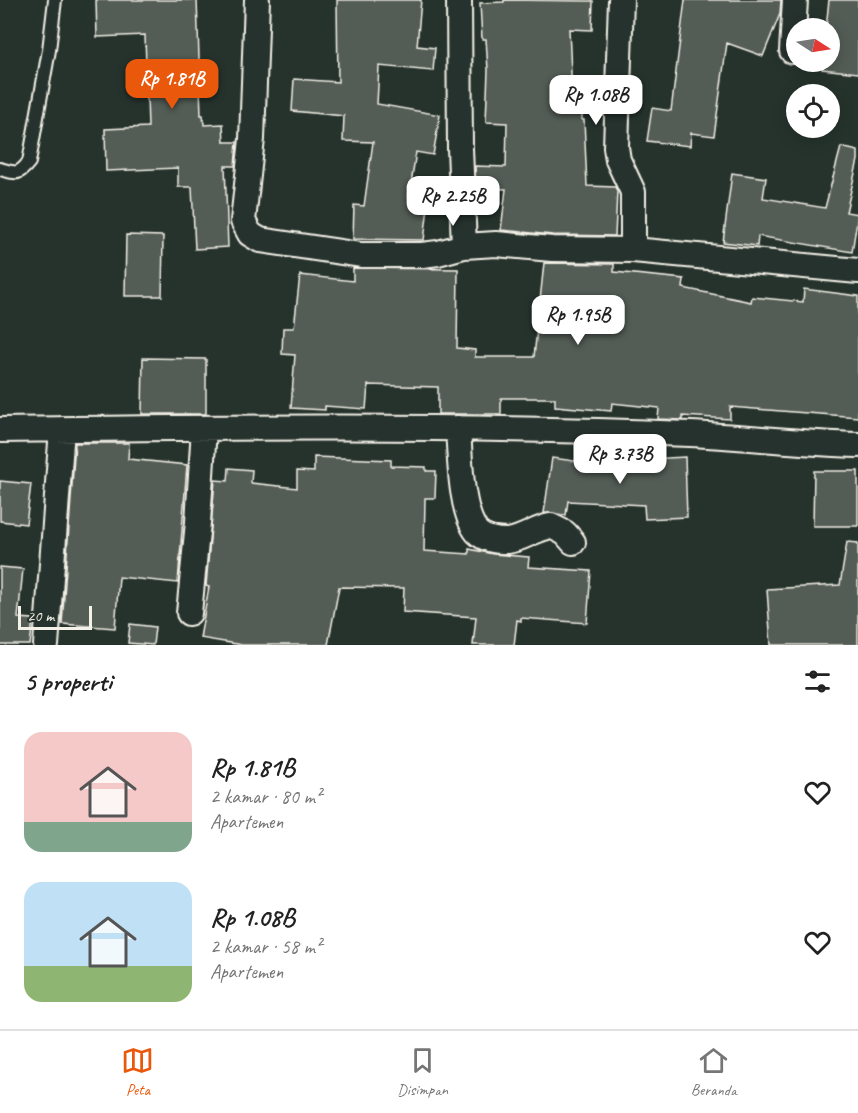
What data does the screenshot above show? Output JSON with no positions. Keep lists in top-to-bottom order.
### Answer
{
  "scale_bar": "20 m",
  "north": "right",
  "page": {
    "price": [
      "Rp 1.81B",
      "Rp 1.08B",
      "Rp 2.25B",
      "Rp 1.95B",
      "Rp 3.73B"
    ],
    "scale": "20 m",
    "heading": "5 properti",
    "list": [
      {
        "name": "Rp 1.81B",
        "note": "2 kamar · 80 m² · Apartemen"
      },
      {
        "name": "Rp 1.08B",
        "note": "2 kamar · 58 m² · Apartemen"
      }
    ],
    "tabs": ["Peta", "Disimpan", "Beranda"]
  }
}
